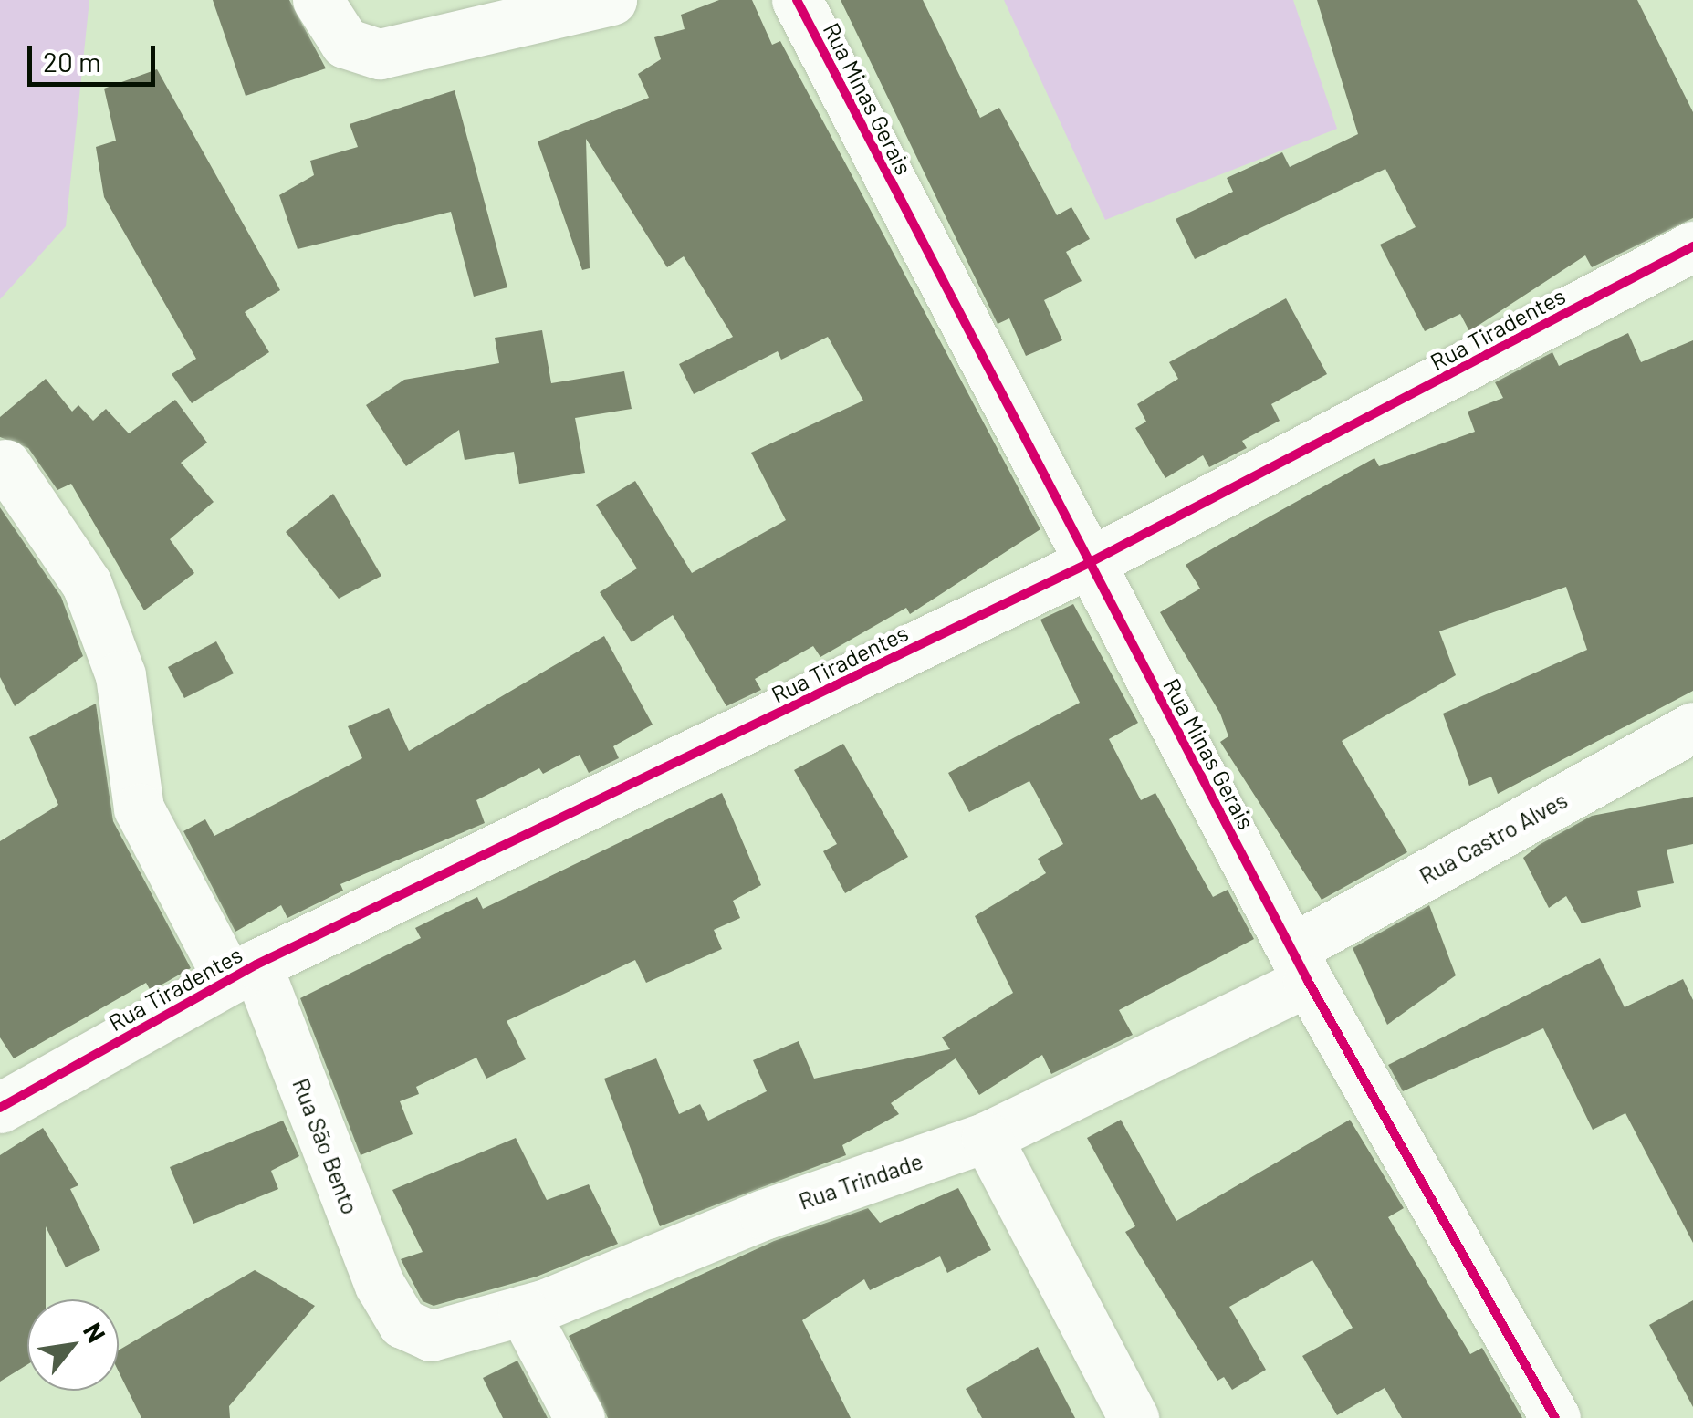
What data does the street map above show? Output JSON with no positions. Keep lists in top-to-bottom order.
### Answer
{
  "streets": {
    "street": [
      "Rua Minas Gerais",
      "Rua Tiradentes",
      "Rua Castro Alves",
      "Rua São Bento",
      "Rua Trindade"
    ]
  },
  "crossings": [
    ["Rua Minas Gerais", "Rua Tiradentes"],
    ["Rua Minas Gerais", "Rua Castro Alves"],
    ["Rua Minas Gerais", "Rua Trindade"],
    ["Rua Tiradentes", "Rua São Bento"],
    ["Rua Castro Alves", "Rua Trindade"],
    ["Rua São Bento", "Rua Trindade"]
  ],
  "scale_bar": "20 m",
  "north": "top right"
}
